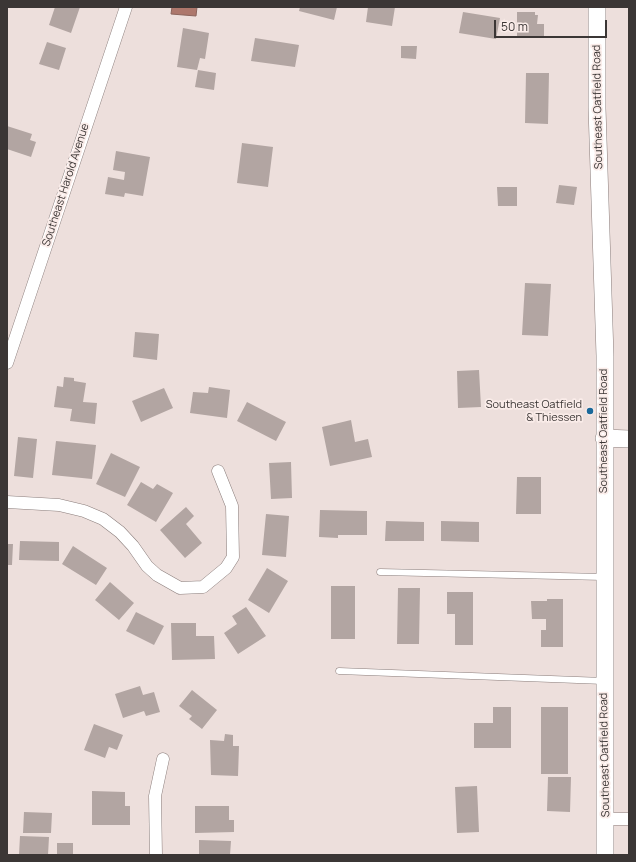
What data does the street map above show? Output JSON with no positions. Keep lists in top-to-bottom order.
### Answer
{
  "streets": {
    "main road": ["Southeast Oatfield Road"],
    "street": ["Southeast Harold Avenue"]
  },
  "places": ["Southeast Oatfield & Thiessen"],
  "scale_bar": "50 m"
}
